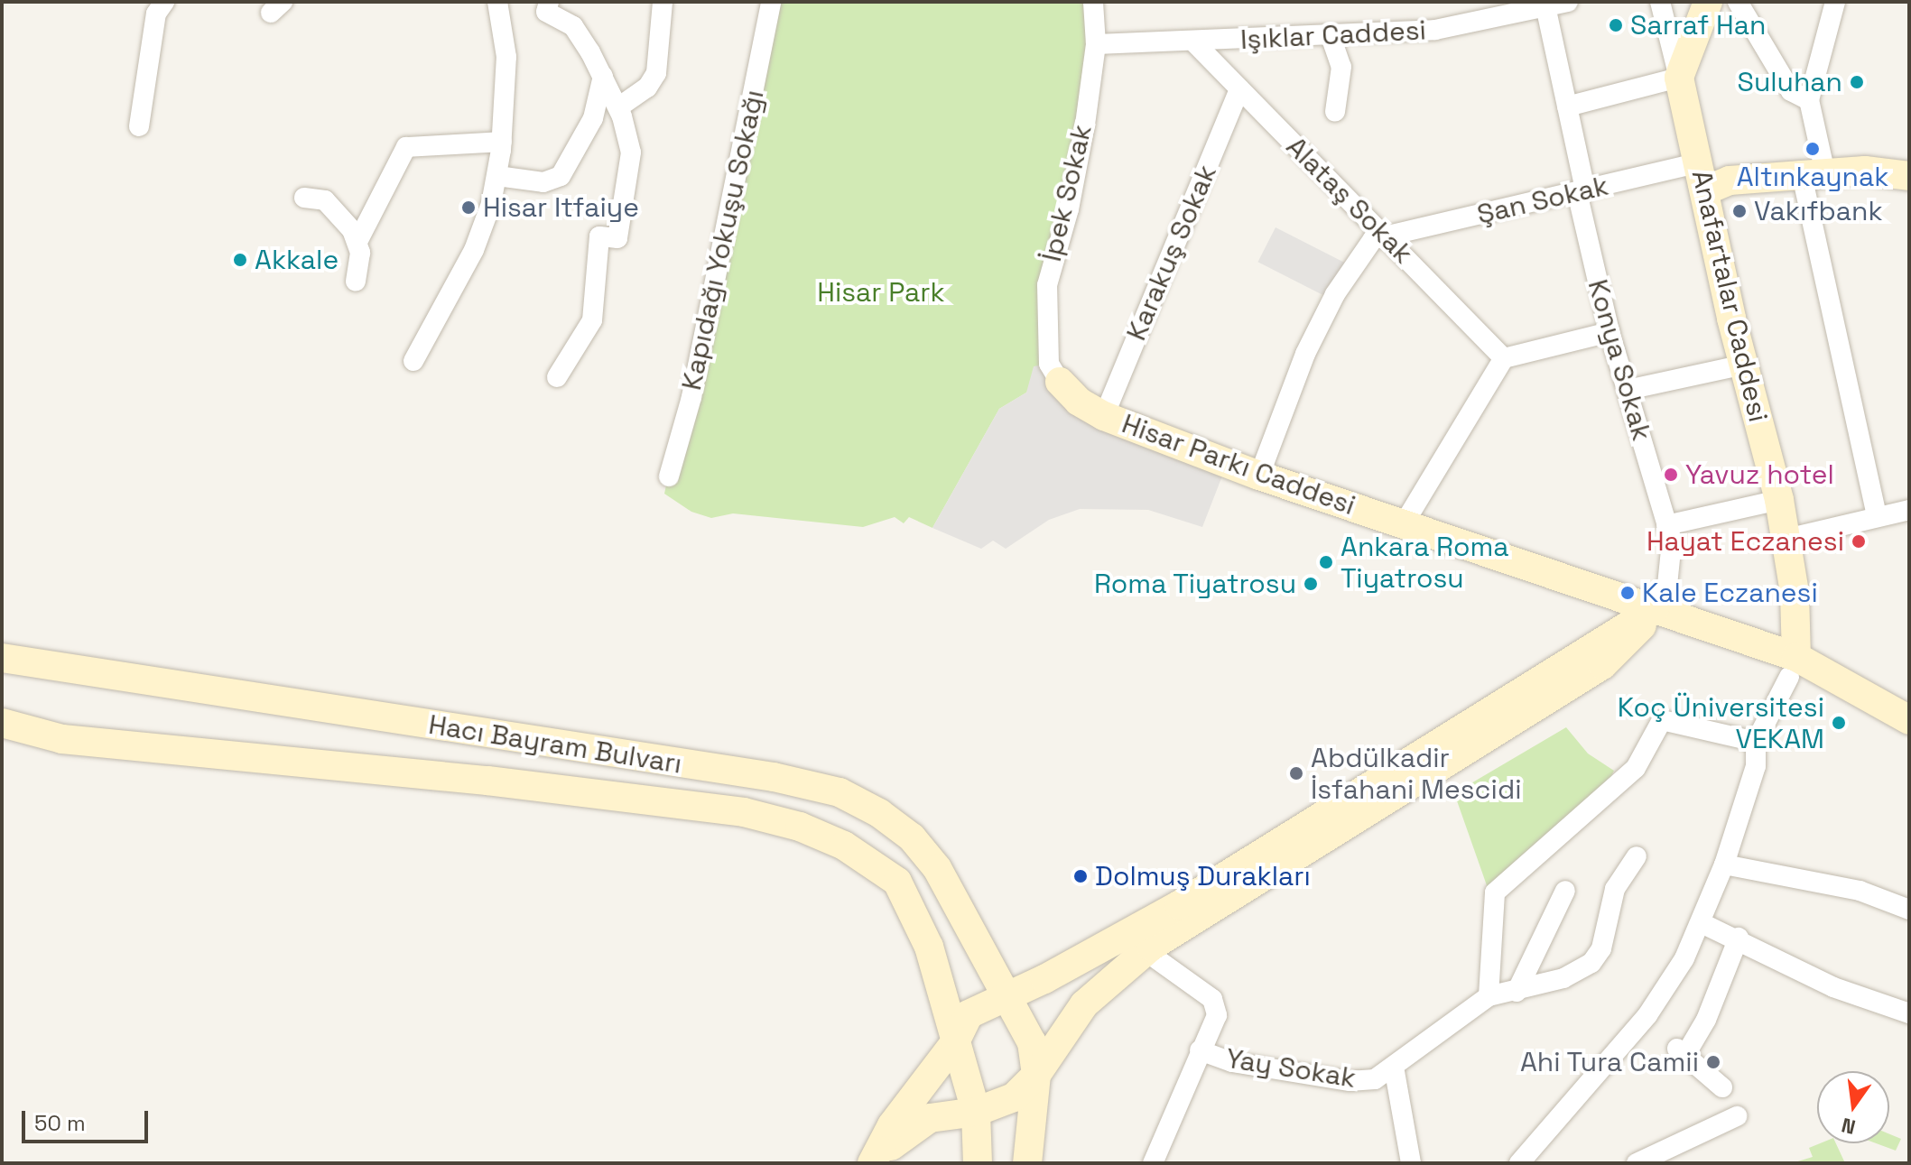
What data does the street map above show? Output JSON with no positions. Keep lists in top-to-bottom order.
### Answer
{
  "streets": {
    "main road": ["Anafartalar Caddesi", "Hisar Parkı Caddesi", "Hacı Bayram Bulvarı"],
    "street": [
      "Işıklar Caddesi",
      "İpek Sokak",
      "Alataş Sokak",
      "Şan Sokak",
      "Kapıdağı Yokuşu Sokağı",
      "Karakuş Sokak",
      "Konya Sokak",
      "Yay Sokak"
    ]
  },
  "crossings": [
    ["Işıklar Caddesi", "İpek Sokak"],
    ["Işıklar Caddesi", "Alataş Sokak"],
    ["Işıklar Caddesi", "Konya Sokak"],
    ["İpek Sokak", "Hisar Parkı Caddesi"],
    ["Alataş Sokak", "Şan Sokak"],
    ["Alataş Sokak", "Karakuş Sokak"],
    ["Şan Sokak", "Anafartalar Caddesi"],
    ["Şan Sokak", "Konya Sokak"],
    ["Karakuş Sokak", "Hisar Parkı Caddesi"],
    ["Anafartalar Caddesi", "Hisar Parkı Caddesi"],
    ["Konya Sokak", "Hisar Parkı Caddesi"]
  ],
  "parks": ["Hisar Park"],
  "places": [
    "Sarraf Han",
    "Suluhan",
    "Altınkaynak",
    "Hisar Itfaiye",
    "Vakıfbank",
    "Akkale",
    "Yavuz hotel",
    "Hayat Eczanesi",
    "Ankara Roma Tiyatrosu",
    "Roma Tiyatrosu",
    "Kale Eczanesi",
    "Koç Üniversitesi VEKAM",
    "Abdülkadir İsfahani Mescidi",
    "Dolmuş Durakları",
    "Ahi Tura Camii"
  ],
  "scale_bar": "50 m",
  "north": "bottom"
}
